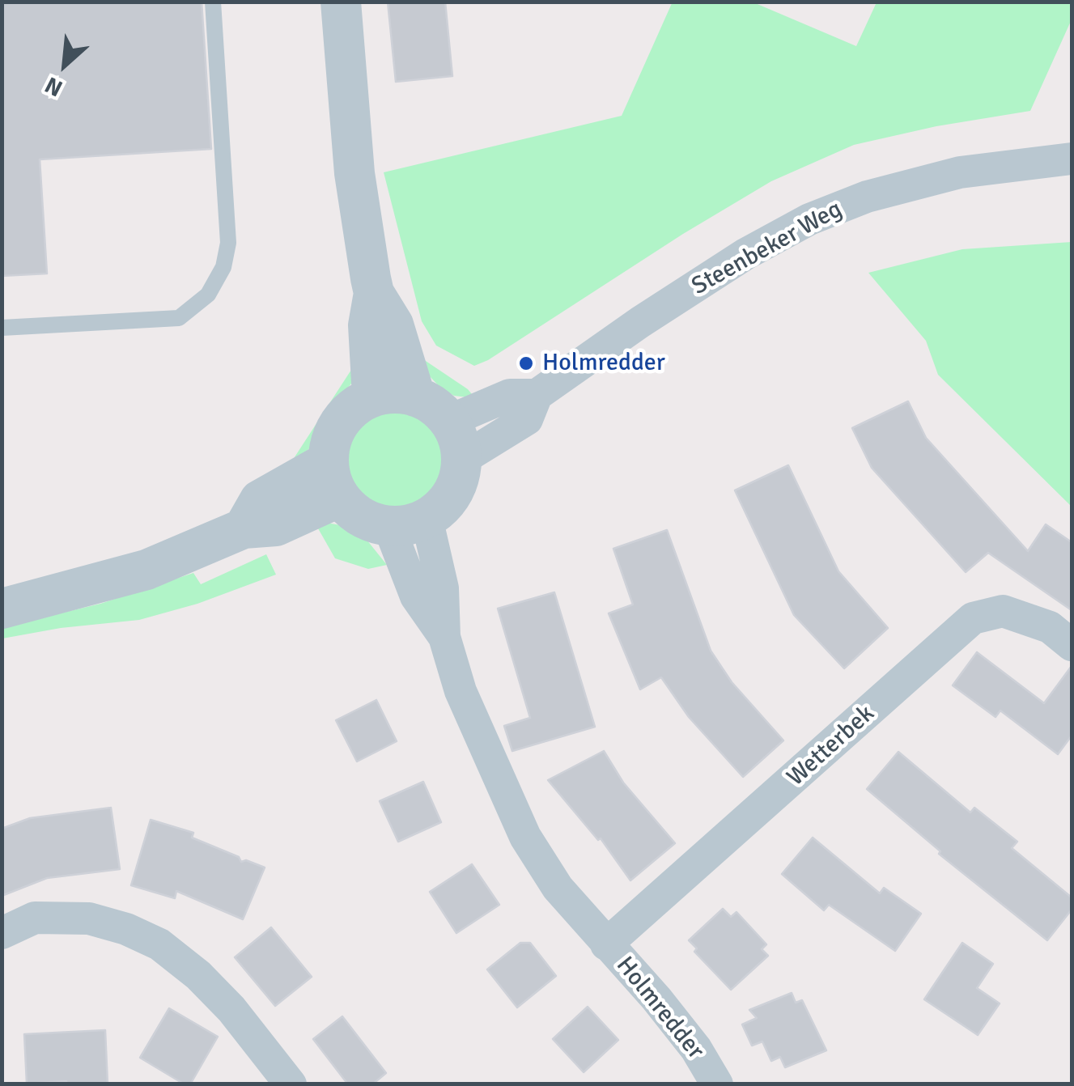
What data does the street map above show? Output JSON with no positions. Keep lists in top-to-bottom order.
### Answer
{
  "streets": {
    "street": ["Steenbeker Weg", "Wetterbek", "Holmredder"]
  },
  "crossings": [
    ["Steenbeker Weg", "Holmredder"],
    ["Wetterbek", "Holmredder"]
  ],
  "places": ["Holmredder"],
  "north": "bottom left"
}
